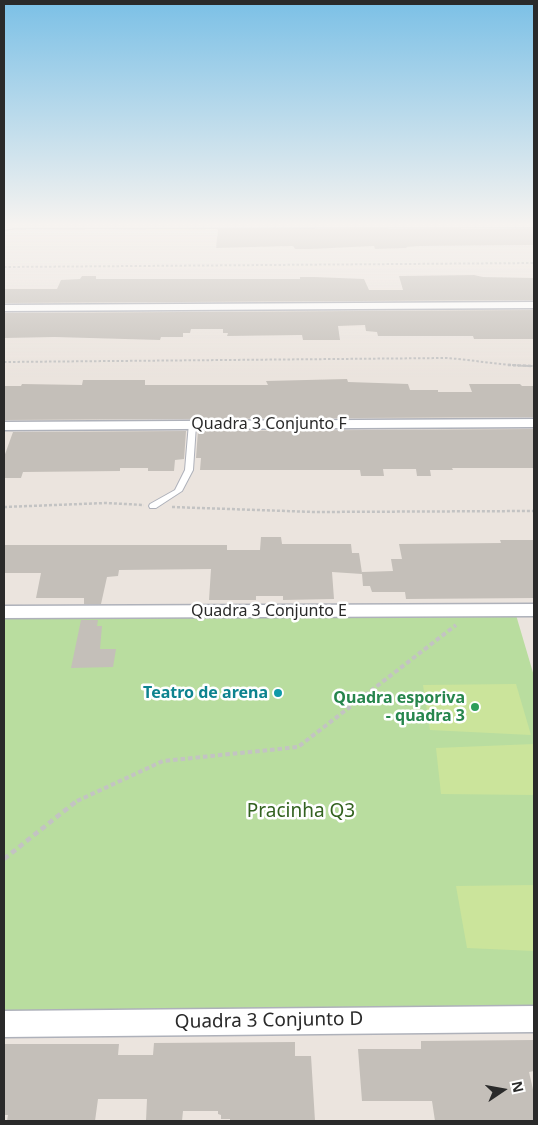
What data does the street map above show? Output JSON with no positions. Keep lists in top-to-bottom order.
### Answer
{
  "streets": {
    "street": ["Quadra 3 Conjunto F", "Quadra 3 Conjunto E", "Quadra 3 Conjunto D"]
  },
  "parks": ["Pracinha Q3"],
  "places": ["Teatro de arena", "Quadra esporiva - quadra 3"],
  "north": "right"
}
